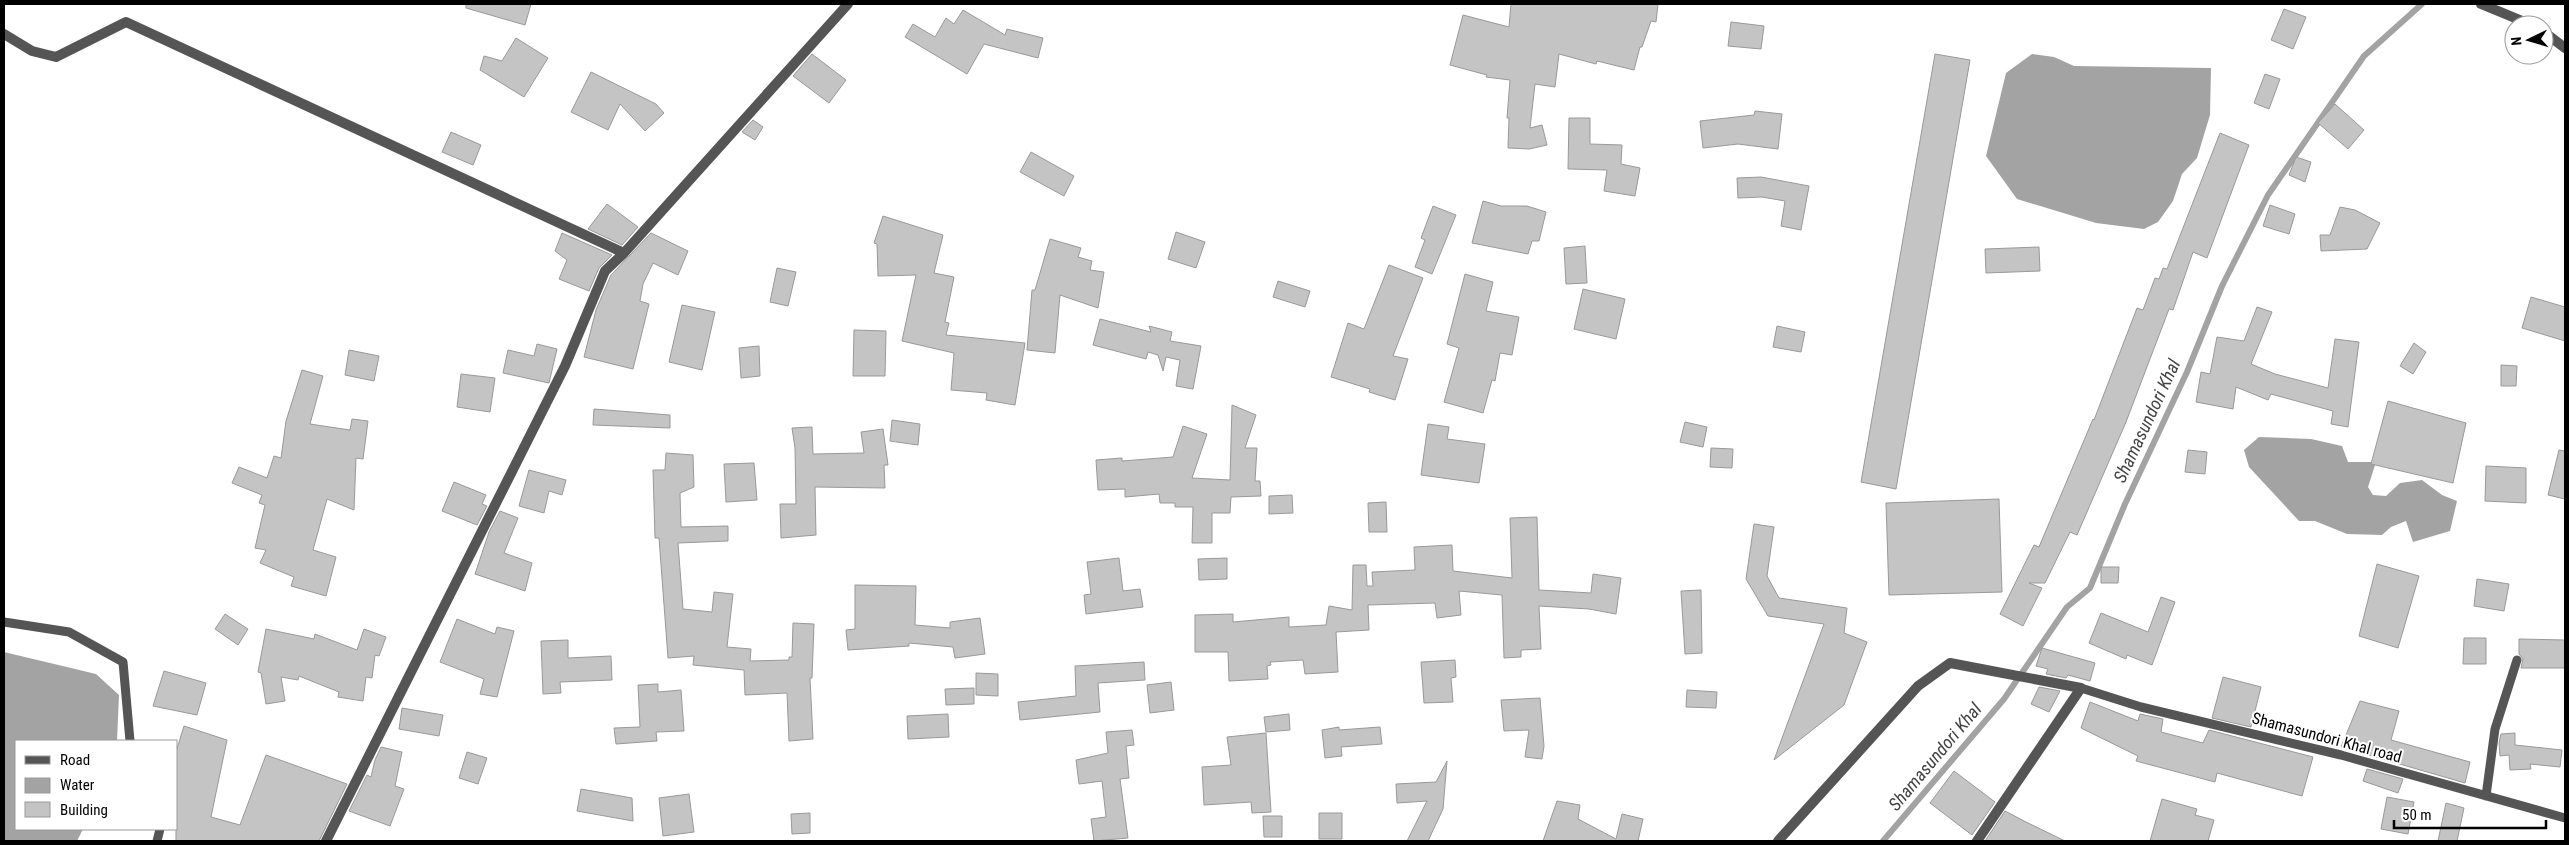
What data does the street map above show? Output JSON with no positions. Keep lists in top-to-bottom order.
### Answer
{
  "streets": {
    "lane": ["Shamasundori Khal road"]
  },
  "water": ["Shamasundori Khal"],
  "legend": ["Road", "Water", "Building"],
  "scale_bar": "50 m",
  "north": "left"
}
